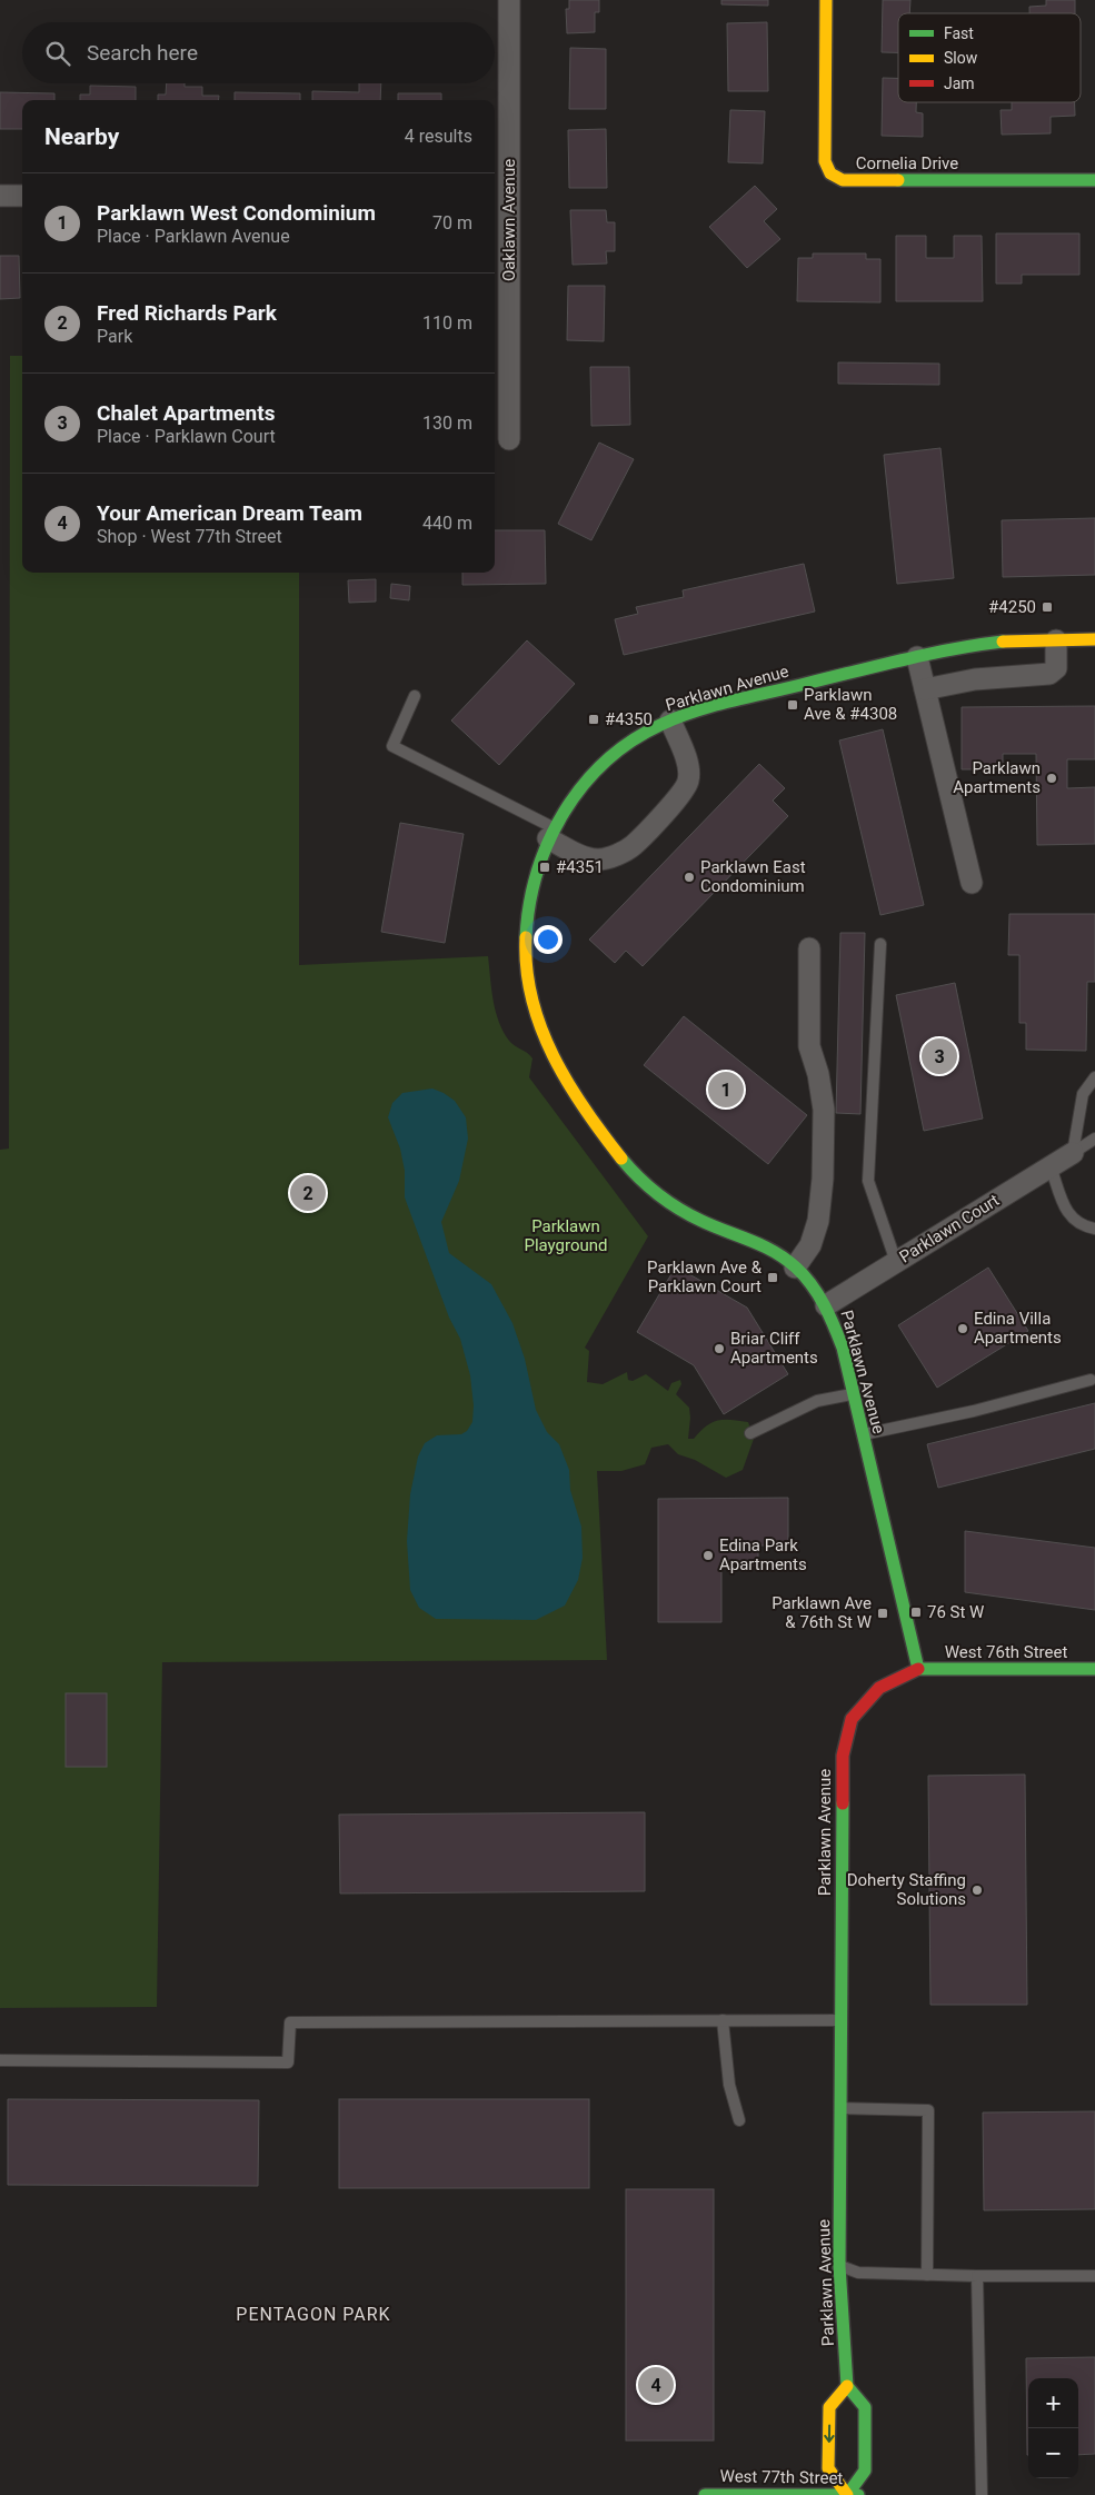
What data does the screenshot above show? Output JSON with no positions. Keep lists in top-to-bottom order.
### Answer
{
  "streets": {
    "street": [
      "Cornelia Drive",
      "Oaklawn Avenue",
      "Parklawn Avenue",
      "Parklawn Court",
      "West 76th Street",
      "West 77th Street"
    ]
  },
  "crossings": [
    ["Parklawn Avenue", "Parklawn Court"],
    ["Parklawn Avenue", "West 76th Street"]
  ],
  "districts": ["PENTAGON PARK"],
  "parks": ["Parklawn Playground"],
  "places": {
    "transit": [
      "#4250",
      "Parklawn Ave & #4308",
      "#4350",
      "#4351",
      "Parklawn Ave & Parklawn Court",
      "76 St W",
      "Parklawn Ave & 76th St W"
    ],
    "other": [
      "Parklawn Apartments",
      "Parklawn East Condominium",
      "Edina Villa Apartments",
      "Briar Cliff Apartments",
      "Edina Park Apartments",
      "Doherty Staffing Solutions"
    ]
  },
  "legend": ["Fast", "Slow", "Jam"],
  "page": {
    "search": "Search here",
    "heading": ["Nearby", "4 results"],
    "list": [
      {
        "mark": "1",
        "name": "Parklawn West Condominium",
        "note": "Place · Parklawn Avenue",
        "value": "70 m"
      },
      {
        "mark": "2",
        "name": "Fred Richards Park",
        "note": "Park",
        "value": "110 m"
      },
      {
        "mark": "3",
        "name": "Chalet Apartments",
        "note": "Place · Parklawn Court",
        "value": "130 m"
      },
      {
        "mark": "4",
        "name": "Your American Dream Team",
        "note": "Shop · West 77th Street",
        "value": "440 m"
      }
    ],
    "pins": [
      "3",
      "1",
      "2",
      "4"
    ],
    "map_buttons": ["+", "−"]
  }
}
